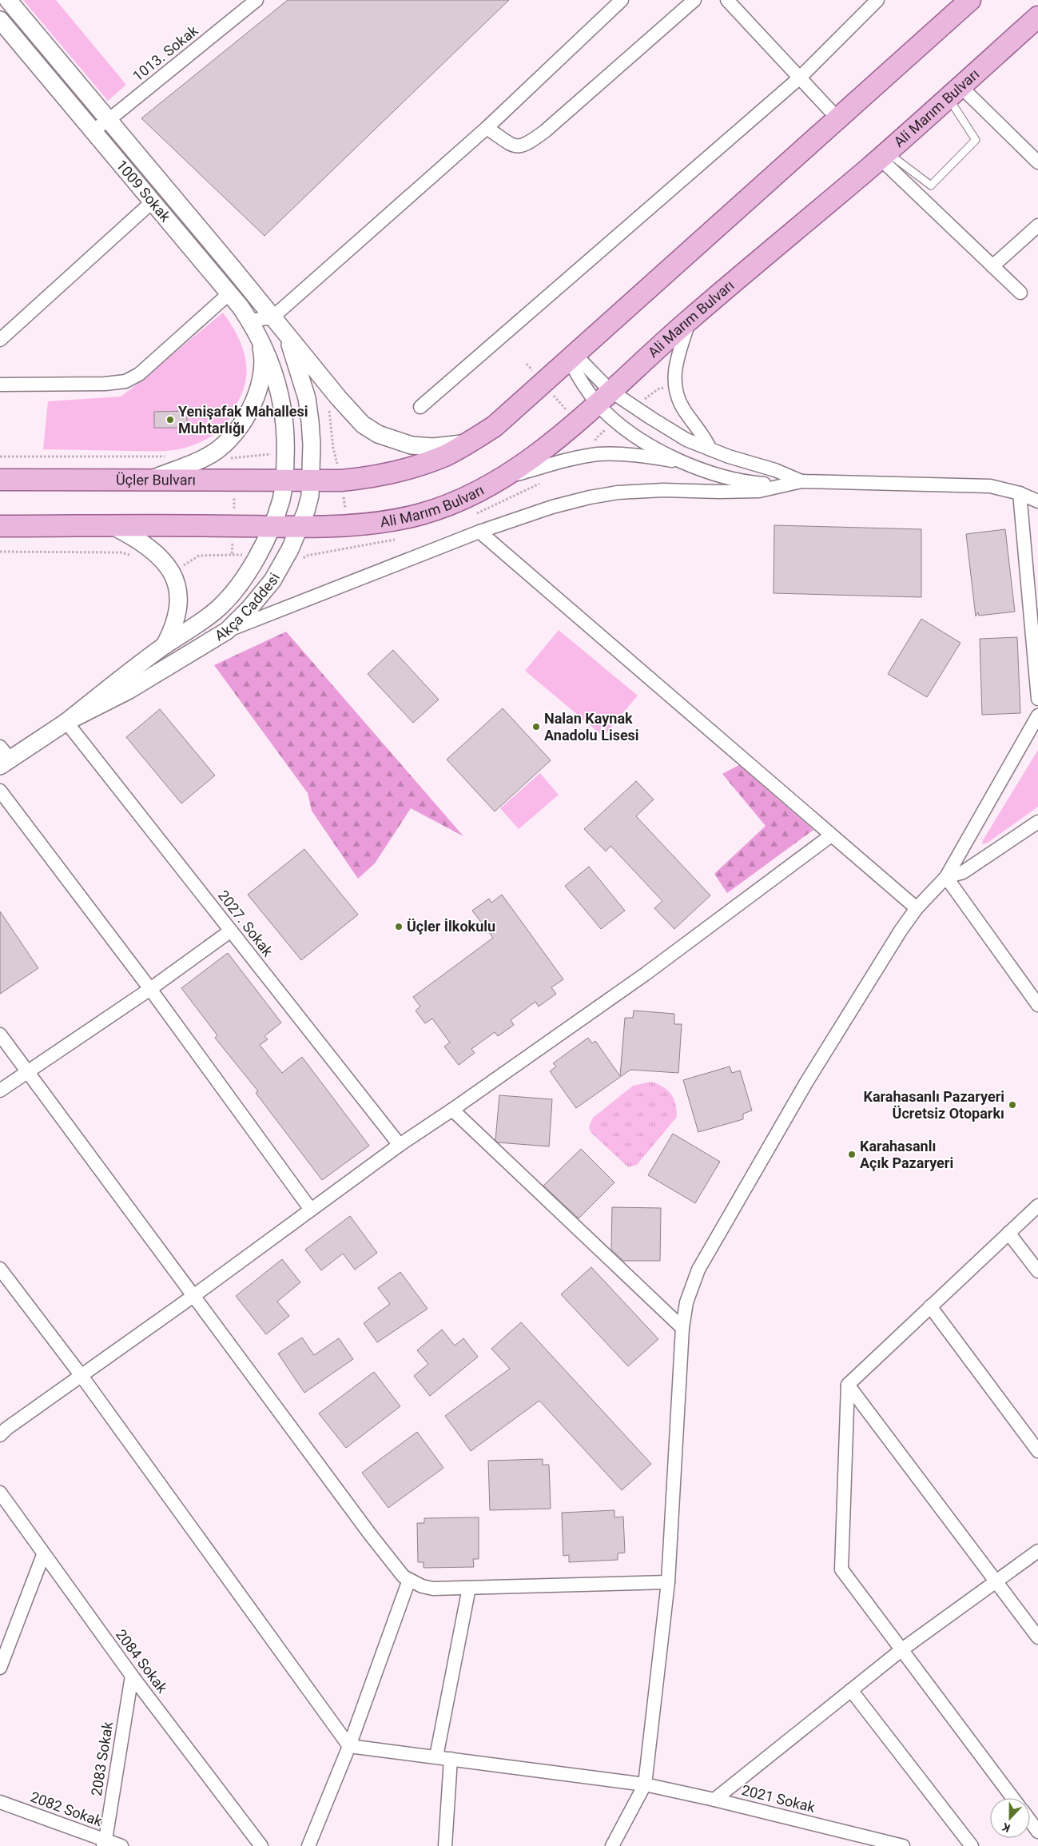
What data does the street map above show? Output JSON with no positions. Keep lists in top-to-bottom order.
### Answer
{
  "streets": {
    "main road": ["Ali Marım Bulvarı", "Üçler Bulvarı"],
    "street": [
      "1013. Sokak",
      "1009 Sokak",
      "Akça Caddesi",
      "2027. Sokak",
      "2084 Sokak",
      "2083 Sokak",
      "2021 Sokak",
      "2082 Sokak"
    ]
  },
  "crossings": [
    ["1013. Sokak", "1009 Sokak"],
    ["Ali Marım Bulvarı", "Akça Caddesi"],
    ["1009 Sokak", "Üçler Bulvarı"],
    ["1009 Sokak", "Akça Caddesi"],
    ["1009 Sokak", "2027. Sokak"],
    ["Üçler Bulvarı", "Akça Caddesi"],
    ["Akça Caddesi", "2027. Sokak"],
    ["2084 Sokak", "2083 Sokak"],
    ["2083 Sokak", "2082 Sokak"]
  ],
  "places": [
    "Yenişafak Mahallesi Muhtarlığı",
    "Nalan Kaynak Anadolu Lisesi",
    "Üçler İlkokulu",
    "Karahasanlı Pazaryeri Ücretsiz Otoparkı",
    "Karahasanlı Açık Pazaryeri"
  ],
  "north": "bottom"
}
